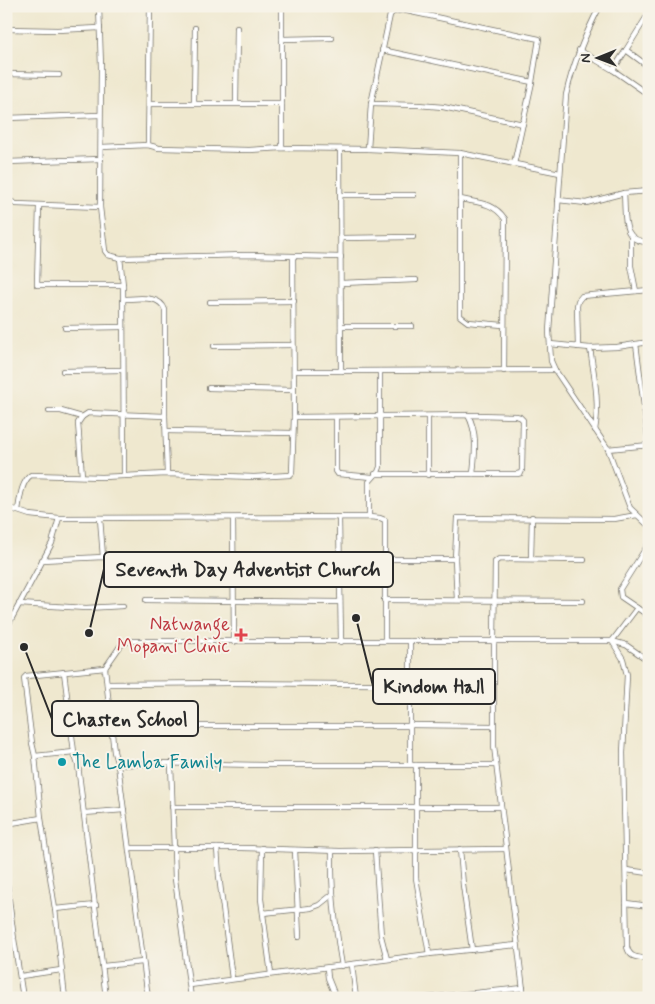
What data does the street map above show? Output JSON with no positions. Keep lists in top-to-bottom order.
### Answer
{
  "places": {
    "other": [
      "Kindom Hall",
      "Seventh Day Adventist Church",
      "Chasten School",
      "The Lamba Family"
    ],
    "health": ["Natwange Mopani Clinic"]
  },
  "north": "left"
}
